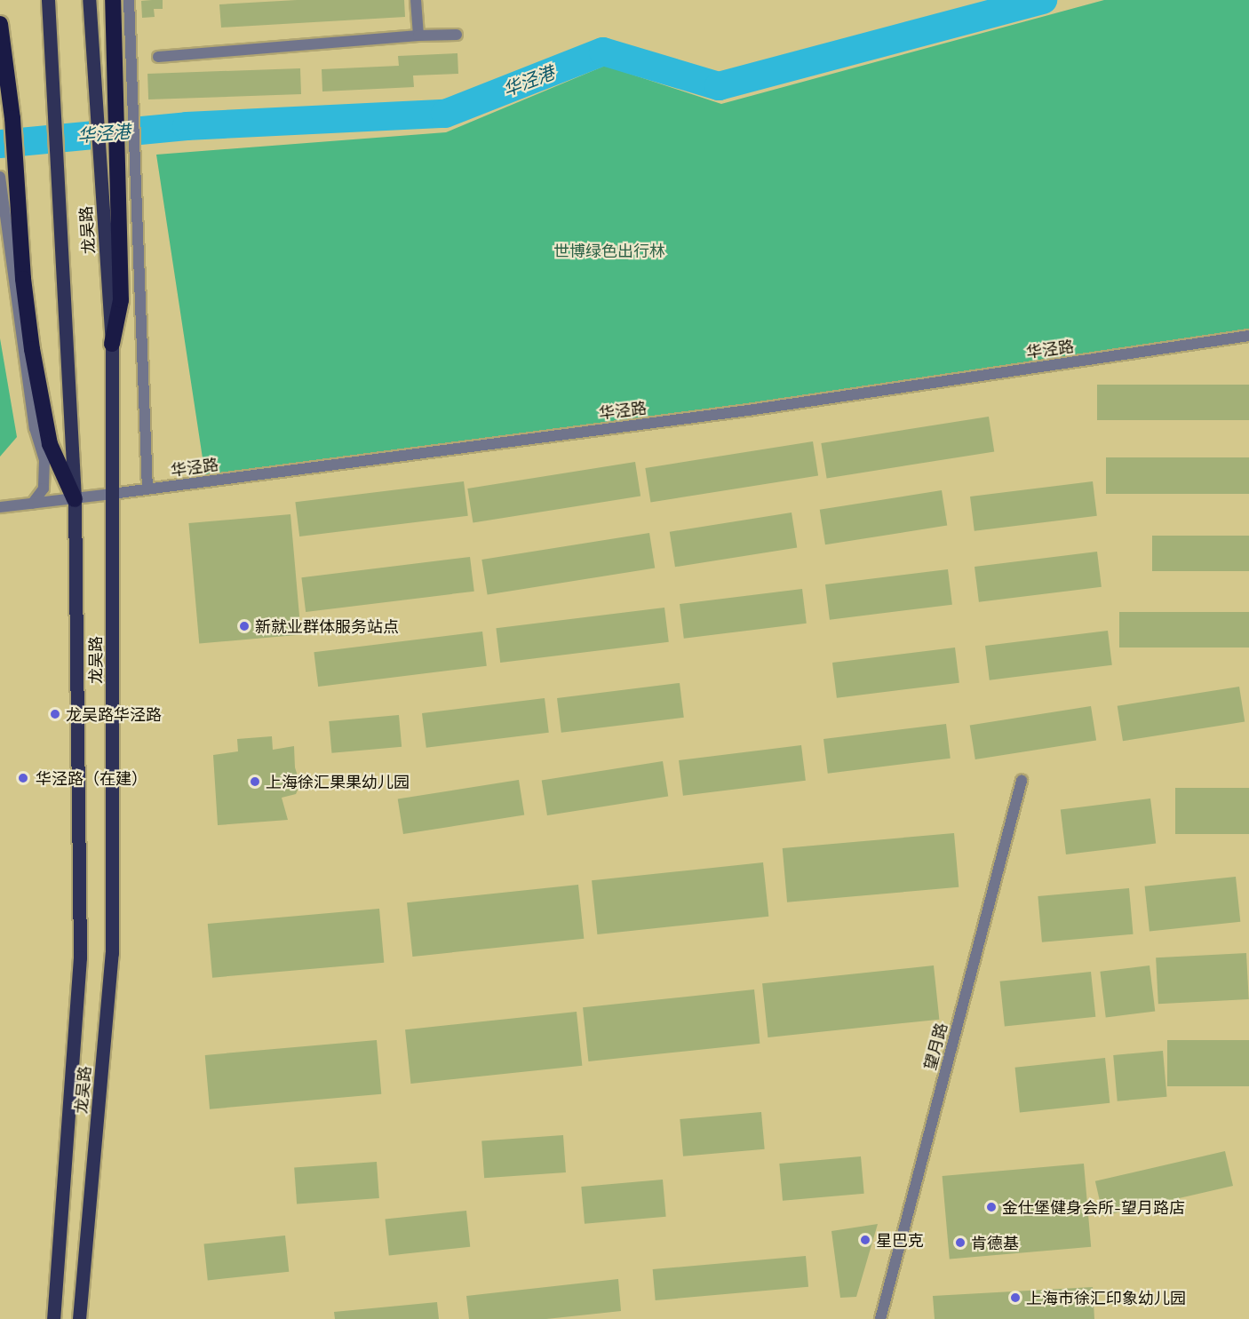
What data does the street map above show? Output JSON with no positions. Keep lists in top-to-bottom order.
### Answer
{
  "streets": {
    "main road": ["龙吴路"],
    "street": ["华泾路", "望月路"]
  },
  "crossings": [
    ["龙吴路", "华泾路"]
  ],
  "water": ["华泾港"],
  "parks": ["世博绿色出行林"],
  "places": [
    "新就业群体服务站点",
    "龙吴路华泾路",
    "华泾路（在建）",
    "上海徐汇果果幼儿园",
    "金仕堡健身会所-望月路店",
    "星巴克",
    "肯德基",
    "上海市徐汇印象幼儿园"
  ]
}
